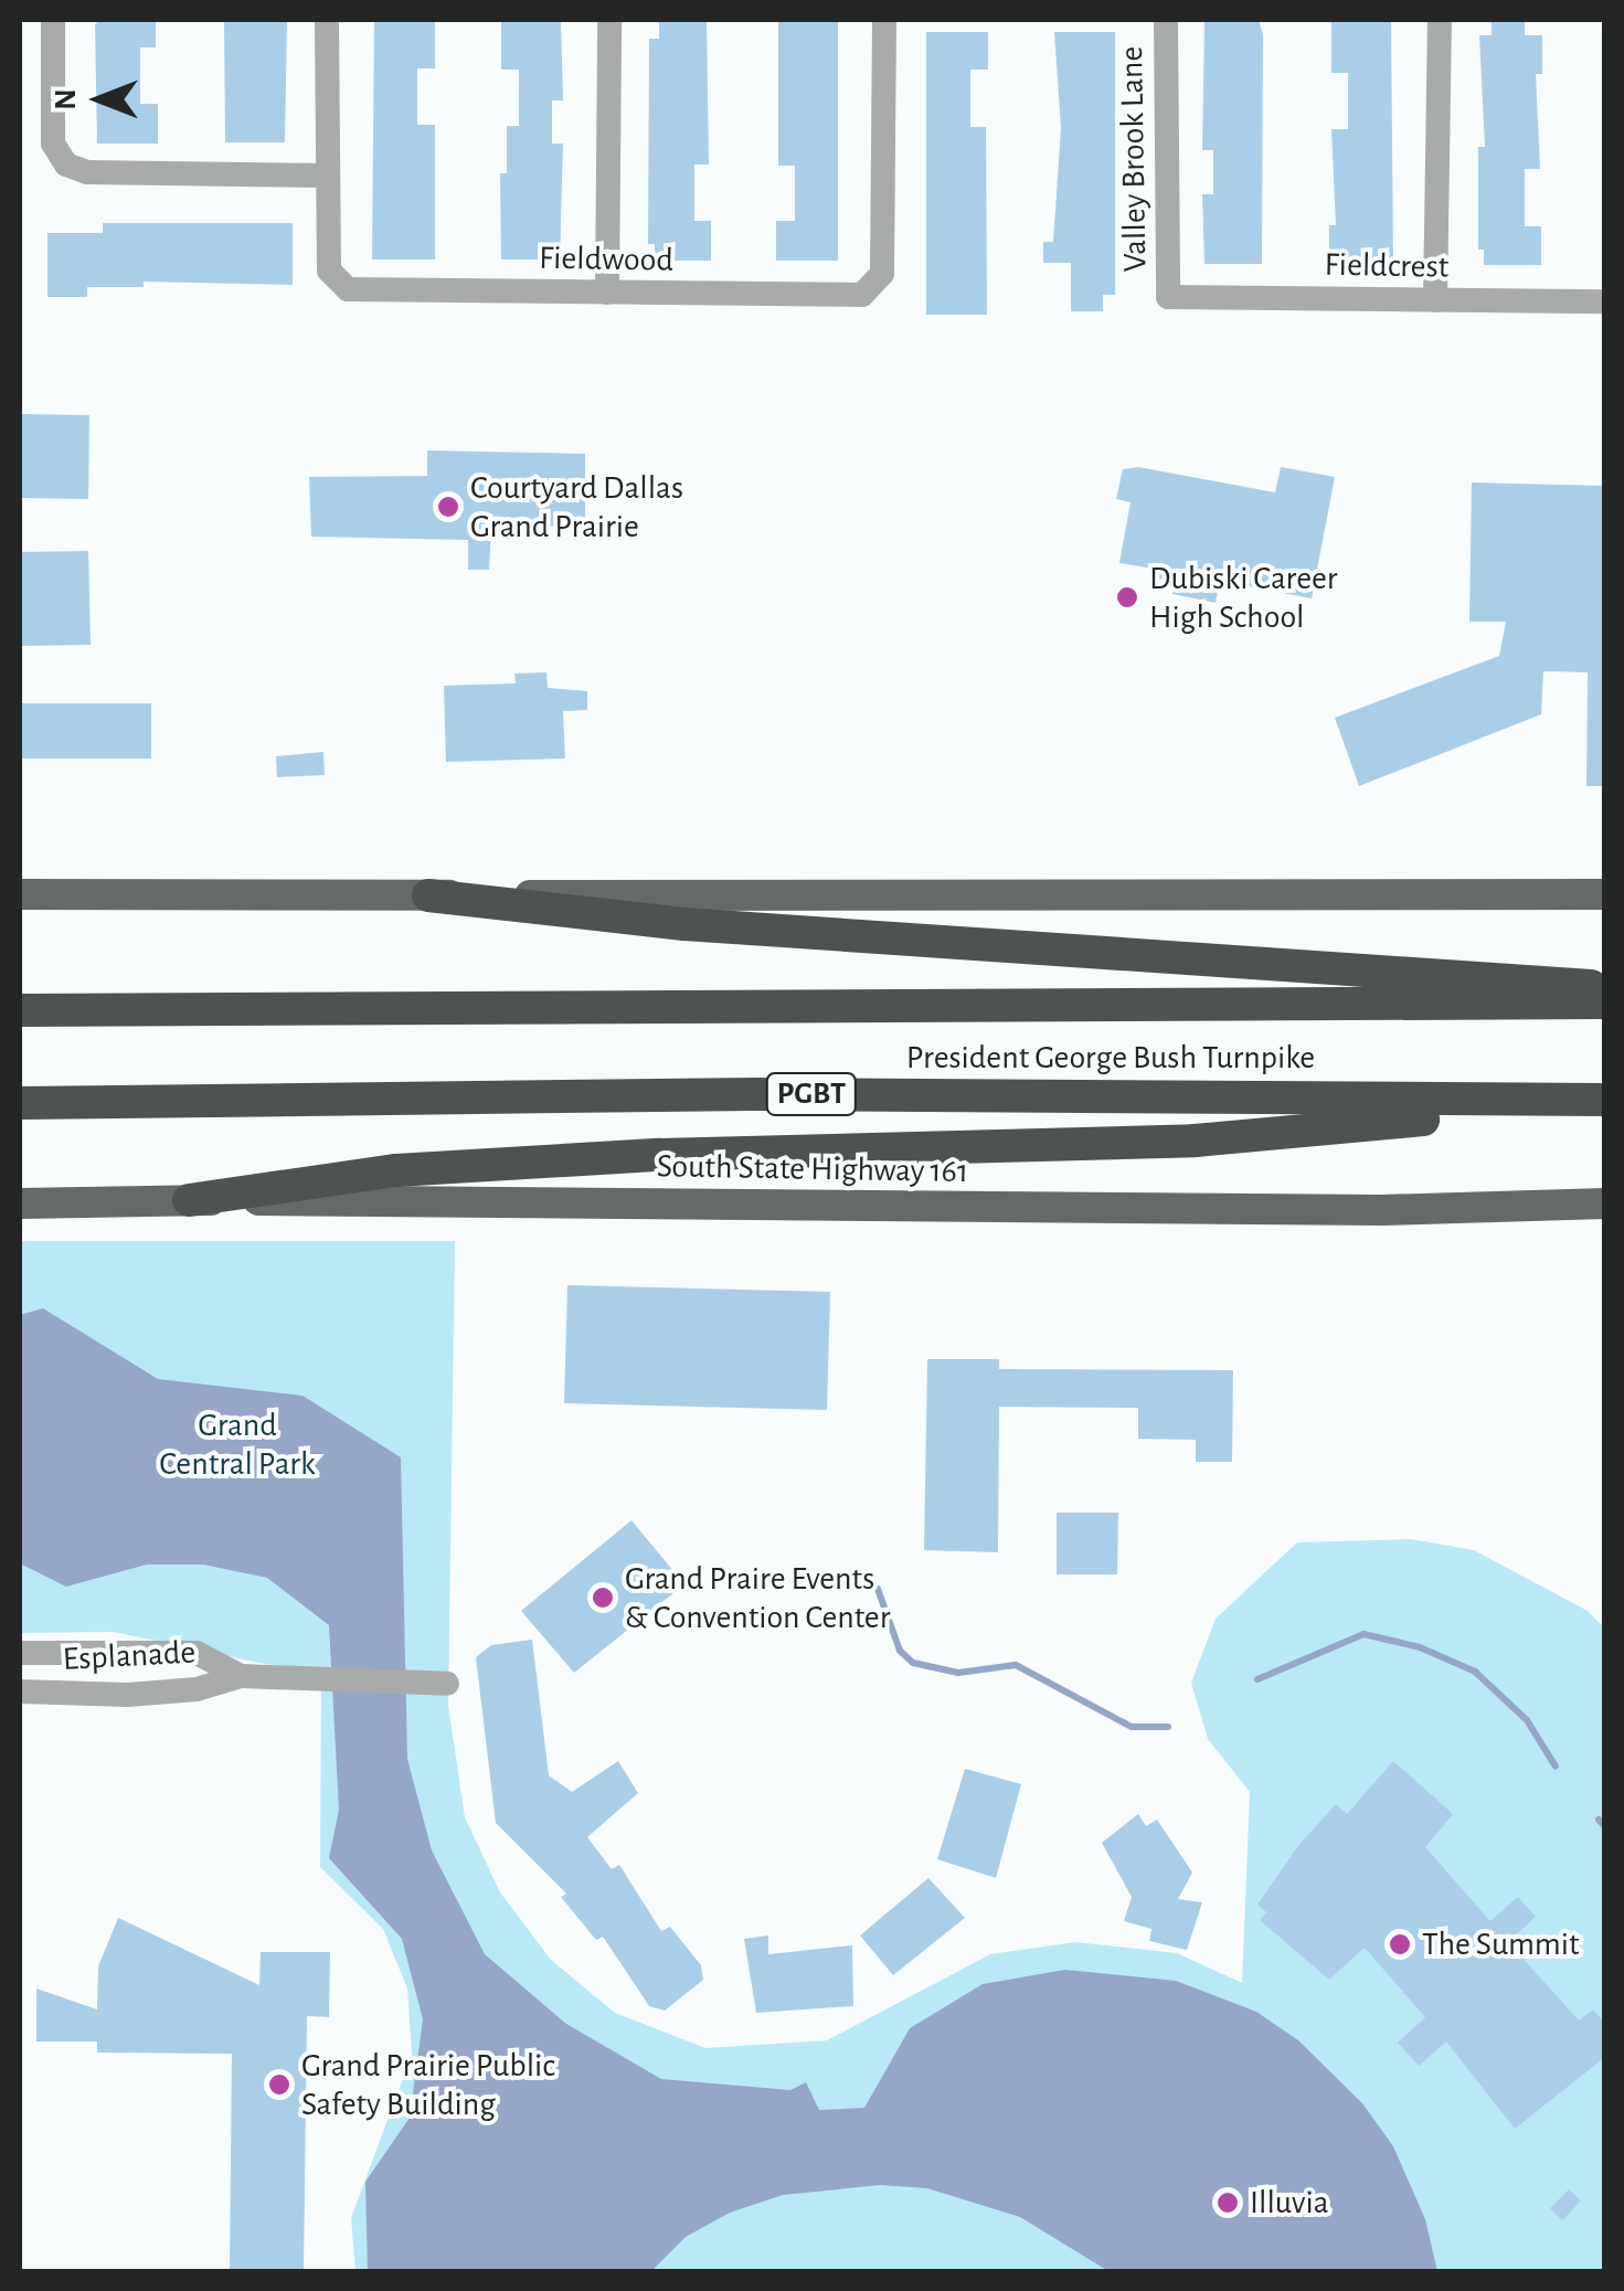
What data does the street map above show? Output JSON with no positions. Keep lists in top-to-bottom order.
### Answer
{
  "streets": {
    "highway": ["President George Bush Turnpike", "PGBT"],
    "main road": ["South State Highway 161"],
    "street": [
      "Valley Brook Lane",
      "Fieldwood",
      "Fieldcrest",
      "Esplanade"
    ]
  },
  "crossings": [
    ["Valley Brook Lane", "Fieldcrest"]
  ],
  "parks": ["Grand Central Park"],
  "places": [
    "Courtyard Dallas Grand Prairie",
    "Dubiski Career High School",
    "Grand Praire Events & Convention Center",
    "The Summit",
    "Grand Prairie Public Safety Building",
    "Illuvia"
  ],
  "north": "left"
}
